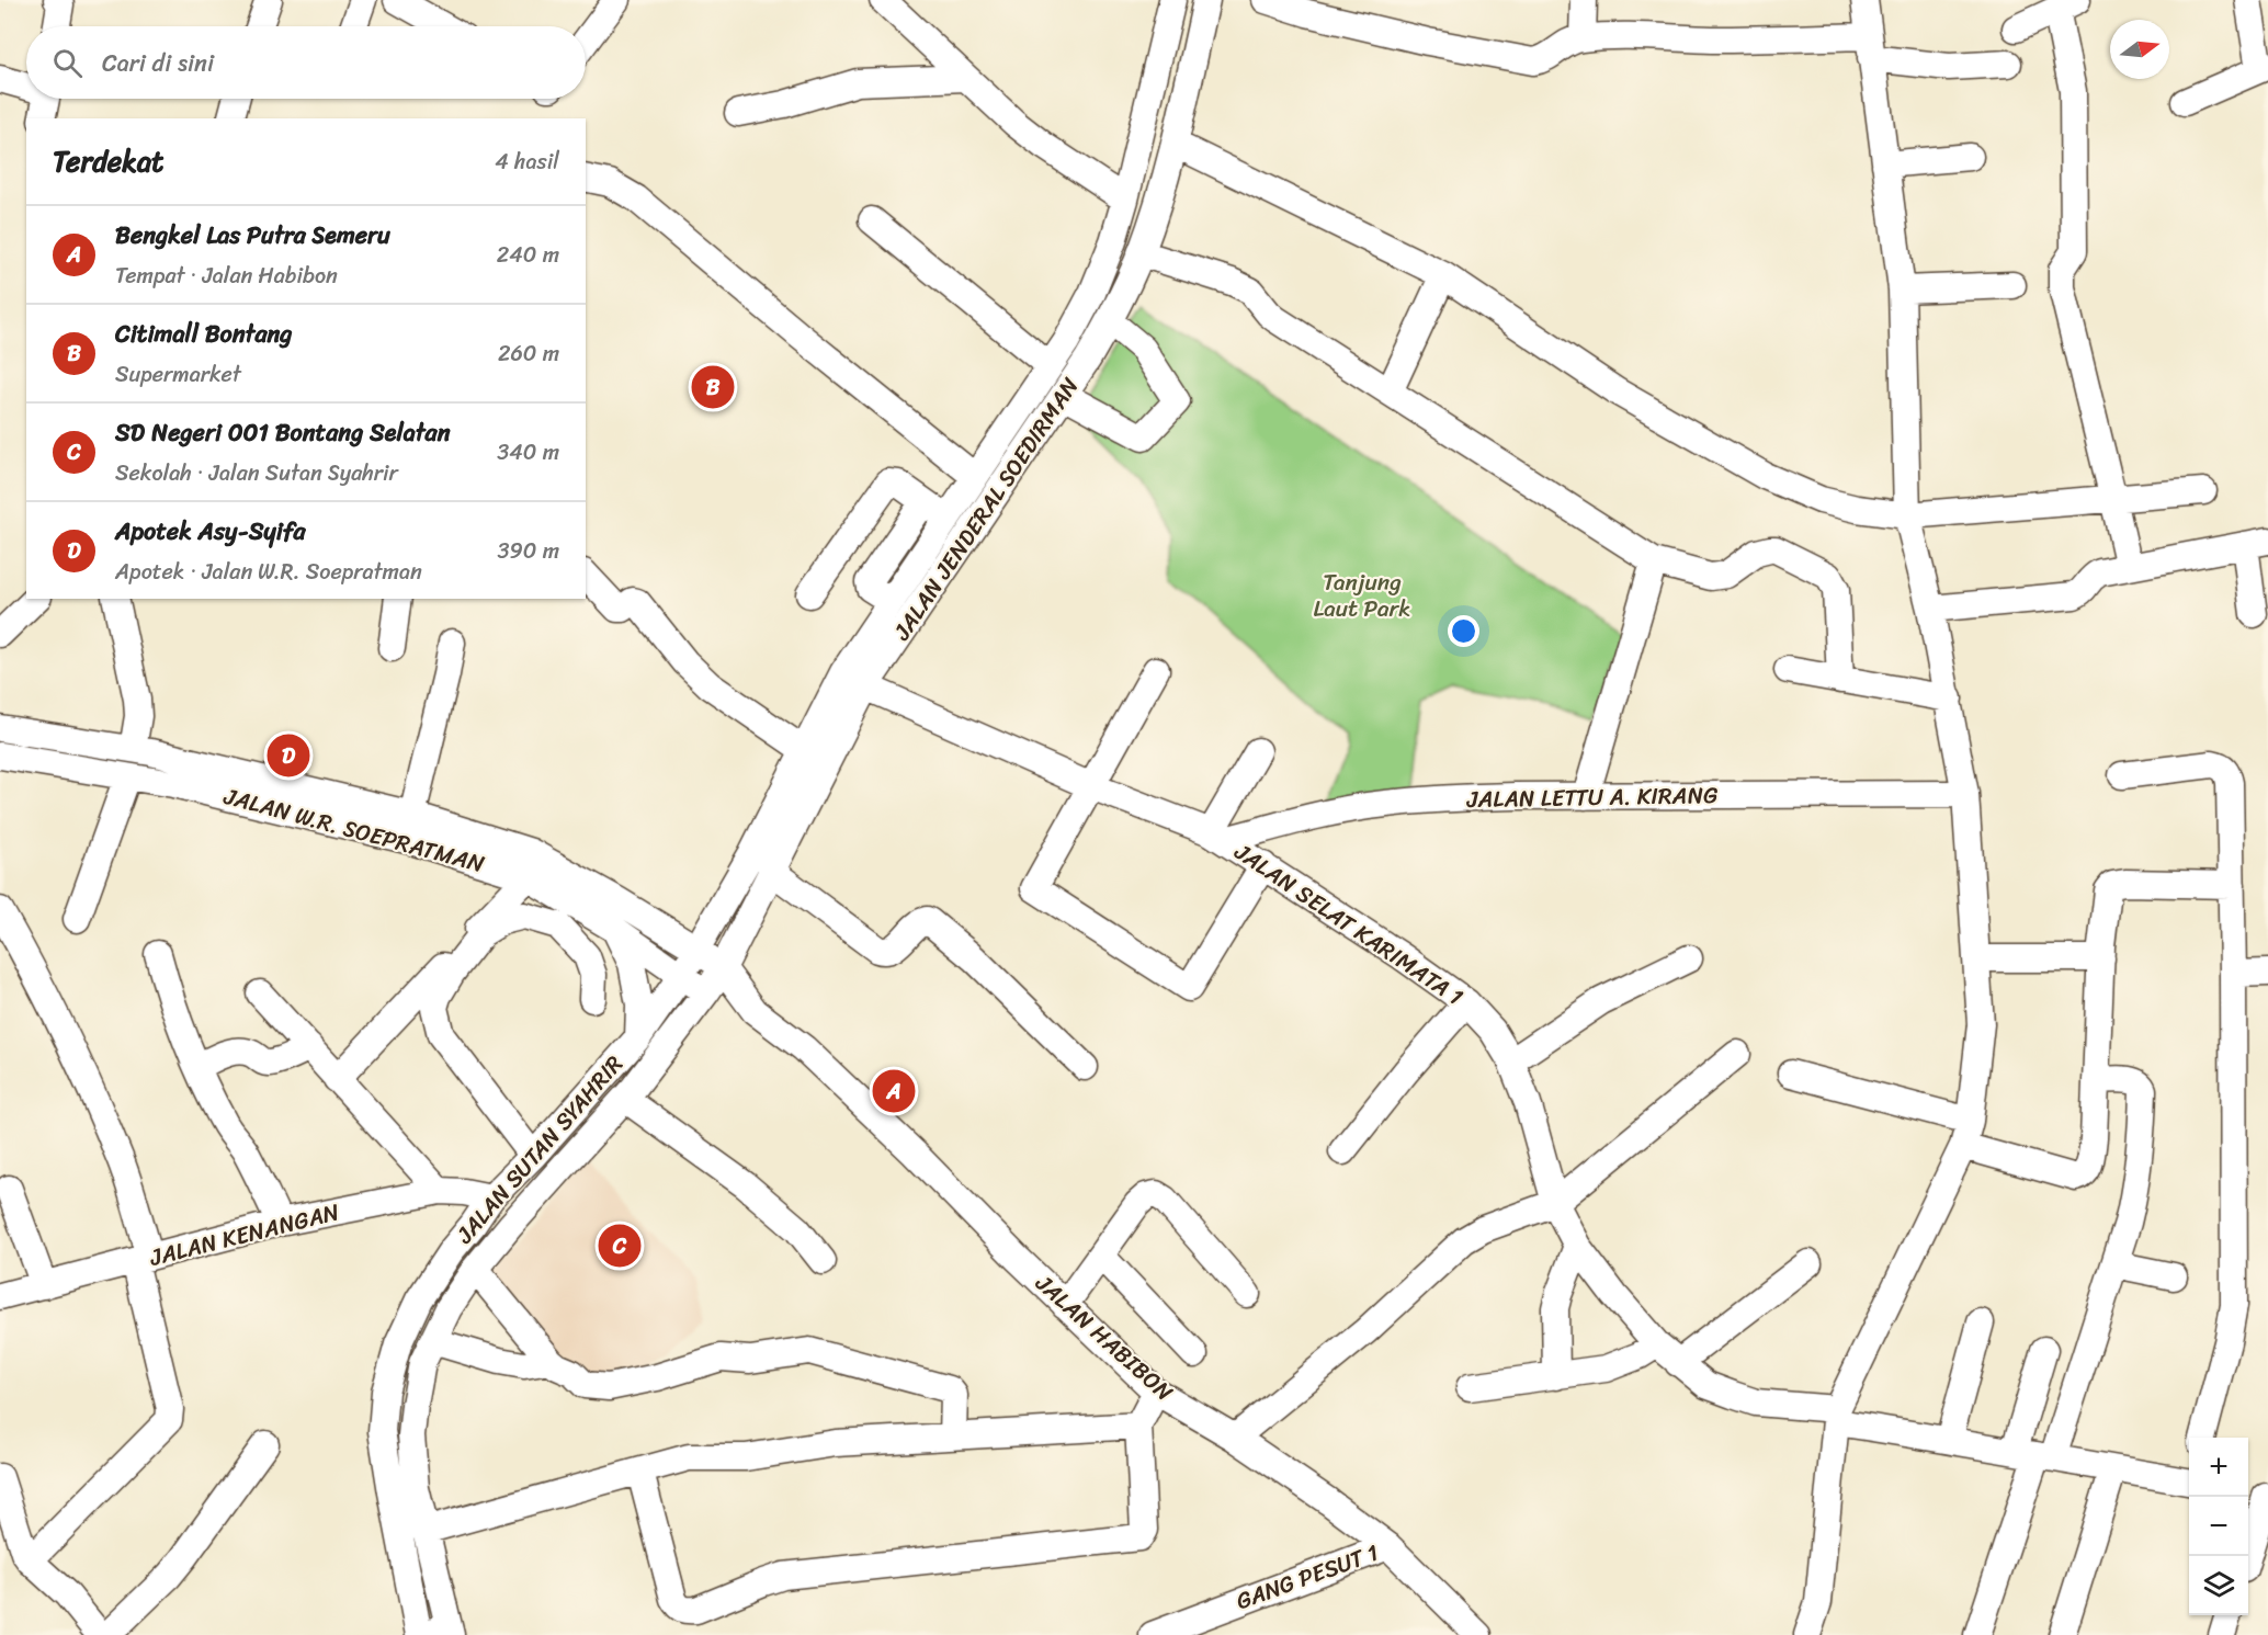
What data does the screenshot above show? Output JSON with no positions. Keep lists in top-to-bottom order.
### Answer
{
  "streets": {
    "street": [
      "JALAN JENDERAL SOEDIRMAN",
      "JALAN LETTU A. KIRANG",
      "JALAN W.R. SOEPRATMAN",
      "JALAN SELAT KARIMATA 1",
      "JALAN SUTAN SYAHRIR",
      "JALAN KENANGAN",
      "JALAN HABIBON",
      "GANG PESUT 1"
    ]
  },
  "crossings": [
    ["JALAN JENDERAL SOEDIRMAN", "JALAN W.R. SOEPRATMAN"],
    ["JALAN JENDERAL SOEDIRMAN", "JALAN SELAT KARIMATA 1"],
    ["JALAN JENDERAL SOEDIRMAN", "JALAN SUTAN SYAHRIR"],
    ["JALAN JENDERAL SOEDIRMAN", "JALAN HABIBON"],
    ["JALAN LETTU A. KIRANG", "JALAN SELAT KARIMATA 1"],
    ["JALAN W.R. SOEPRATMAN", "JALAN SUTAN SYAHRIR"],
    ["JALAN W.R. SOEPRATMAN", "JALAN HABIBON"],
    ["JALAN SUTAN SYAHRIR", "JALAN KENANGAN"],
    ["JALAN SUTAN SYAHRIR", "JALAN HABIBON"],
    ["JALAN HABIBON", "GANG PESUT 1"]
  ],
  "parks": ["Tanjung Laut Park"],
  "north": "right",
  "page": {
    "search": "Cari di sini",
    "heading": ["Terdekat", "4 hasil"],
    "list": [
      {
        "mark": "A",
        "name": "Bengkel Las Putra Semeru",
        "note": "Tempat · Jalan Habibon",
        "value": "240 m"
      },
      {
        "mark": "B",
        "name": "Citimall Bontang",
        "note": "Supermarket",
        "value": "260 m"
      },
      {
        "mark": "C",
        "name": "SD Negeri 001 Bontang Selatan",
        "note": "Sekolah · Jalan Sutan Syahrir",
        "value": "340 m"
      },
      {
        "mark": "D",
        "name": "Apotek Asy-Syifa",
        "note": "Apotek · Jalan W.R. Soepratman",
        "value": "390 m"
      }
    ],
    "pins": [
      "B",
      "D",
      "A",
      "C"
    ],
    "map_buttons": ["+", "−"]
  }
}
